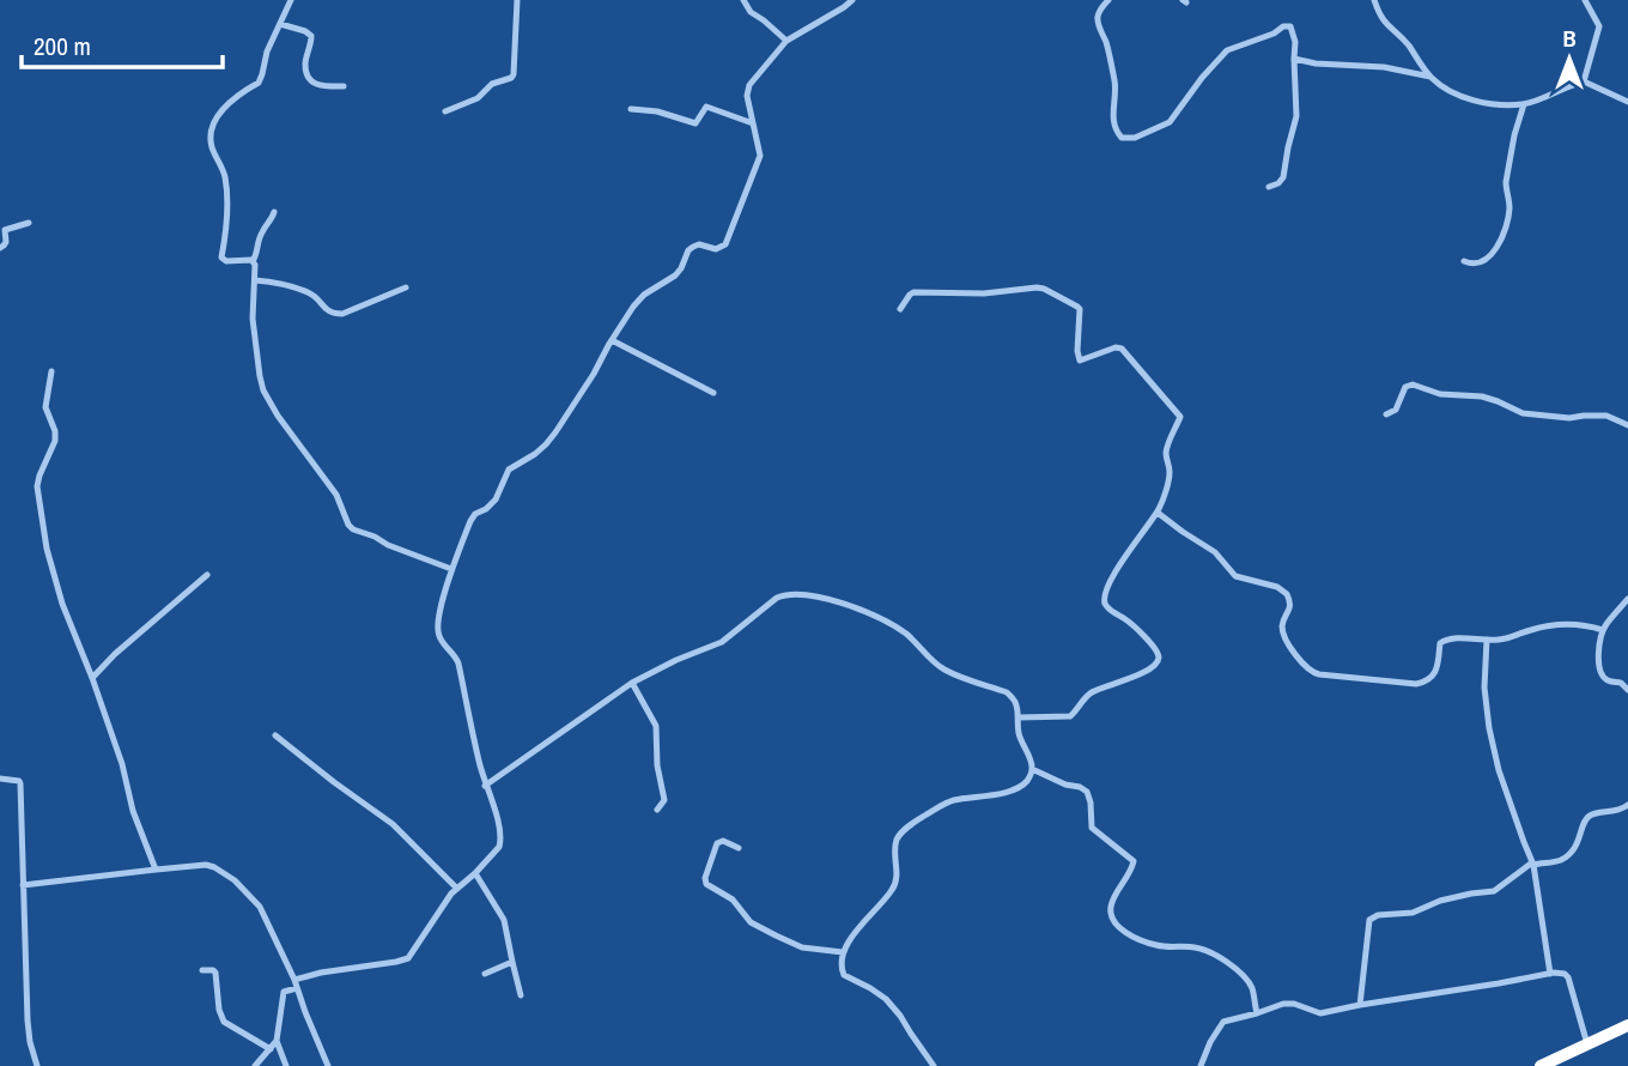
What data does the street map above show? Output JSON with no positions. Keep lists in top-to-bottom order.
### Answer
{
  "scale_bar": "200 m",
  "north": "top"
}
